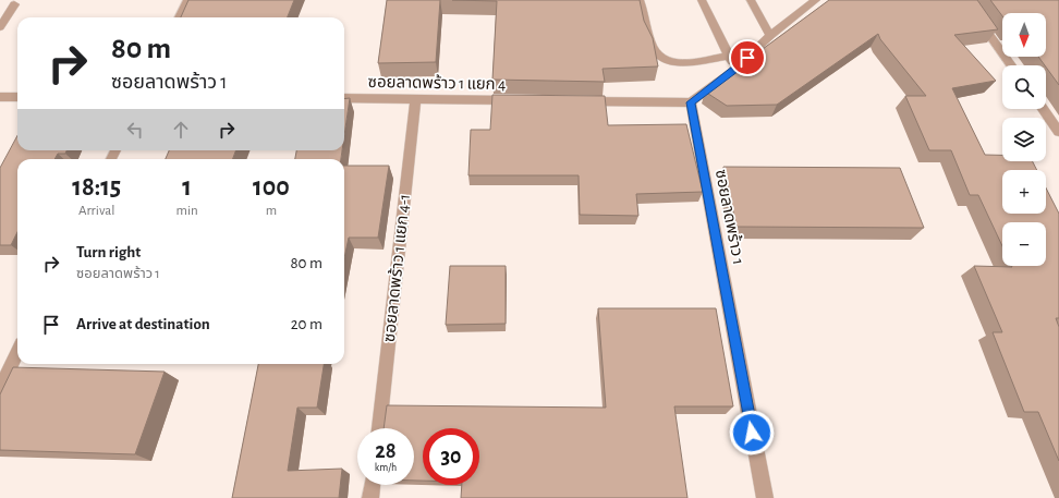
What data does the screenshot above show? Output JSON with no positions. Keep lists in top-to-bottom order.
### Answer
{
  "streets": {
    "street": ["ซอยลาดพร้าว 1 แยก 4", "ซอยลาดพร้าว 1", "ซอยลาดพร้าว 1 แยก 4-1"]
  },
  "crossings": [
    ["ซอยลาดพร้าว 1 แยก 4", "ซอยลาดพร้าว 1 แยก 4-1"]
  ],
  "north": "bottom",
  "page": {
    "map_buttons": ["+", "−"],
    "turn": ["80 m", "ซอยลาดพร้าว 1"],
    "eta": [
      "18:15",
      "Arrival",
      "1",
      "min",
      "100",
      "m"
    ],
    "list": [
      {
        "name": "Turn right",
        "note": "ซอยลาดพร้าว 1",
        "value": "80 m"
      },
      {
        "name": "Arrive at destination",
        "value": "20 m"
      }
    ],
    "speed": "28 km/h",
    "limit": "30"
  }
}
